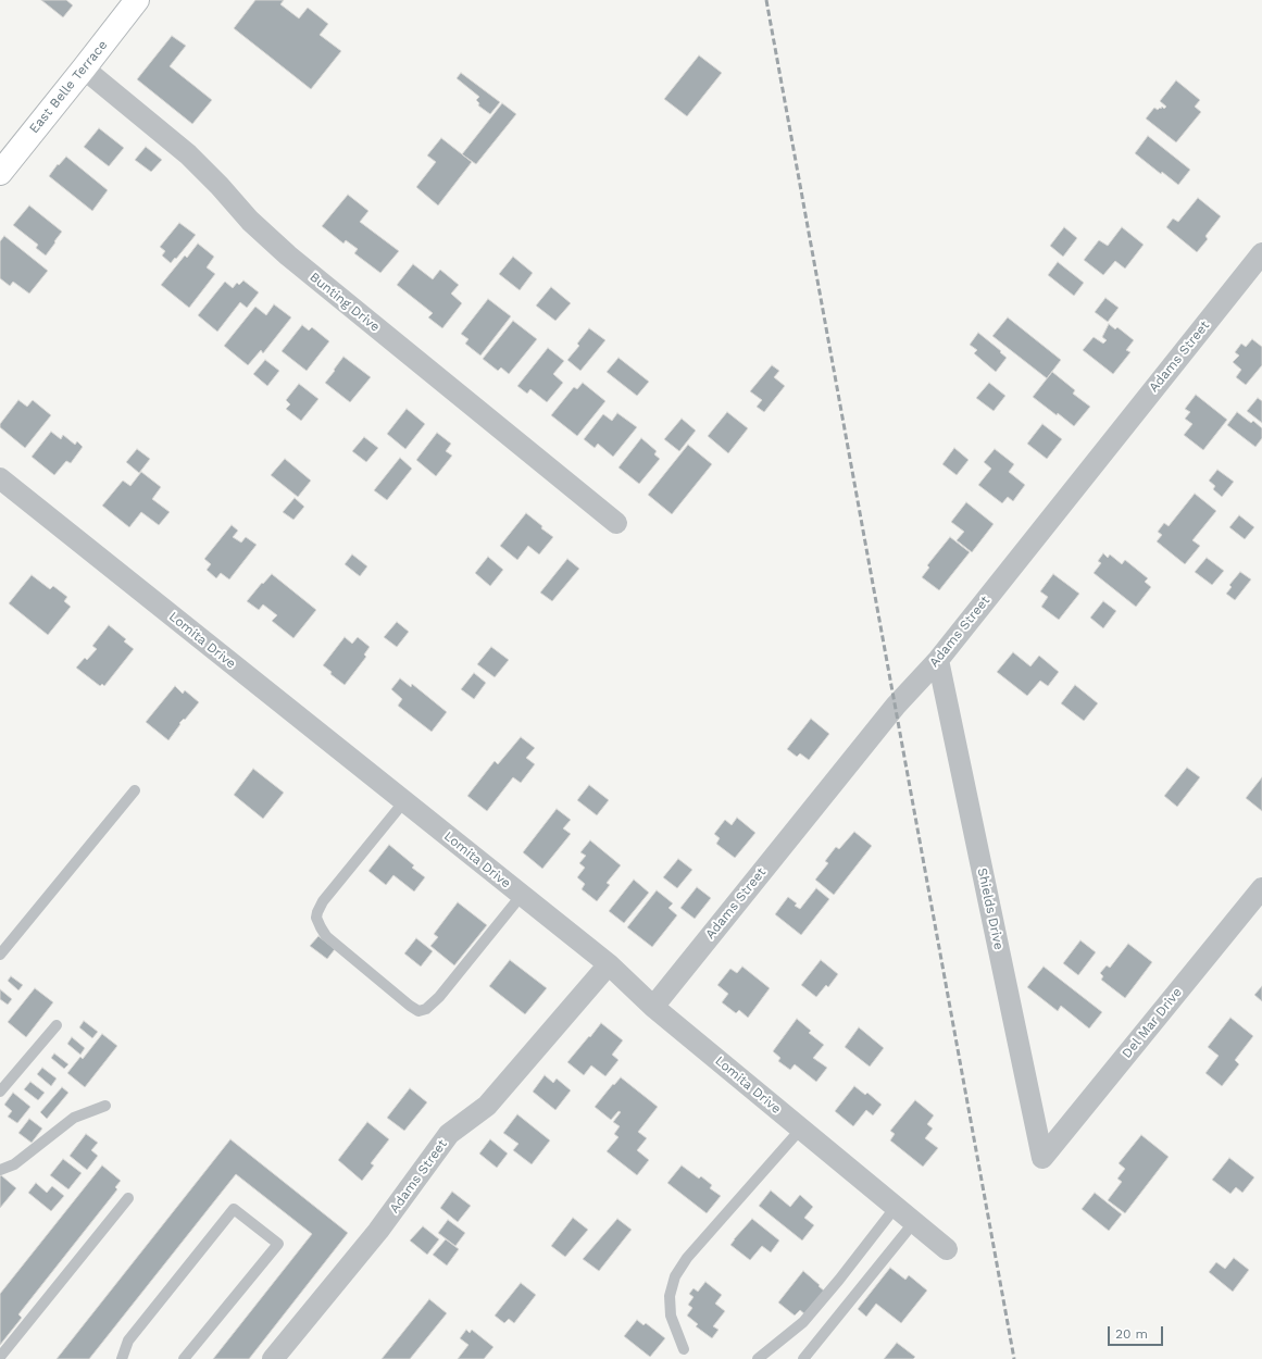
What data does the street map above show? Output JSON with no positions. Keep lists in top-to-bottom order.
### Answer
{
  "streets": {
    "street": [
      "East Belle Terrace",
      "Bunting Drive",
      "Adams Street",
      "Lomita Drive",
      "Shields Drive",
      "Del Mar Drive"
    ]
  },
  "crossings": [
    ["East Belle Terrace", "Bunting Drive"],
    ["Adams Street", "Lomita Drive"],
    ["Adams Street", "Shields Drive"],
    ["Shields Drive", "Del Mar Drive"]
  ],
  "scale_bar": "20 m"
}
